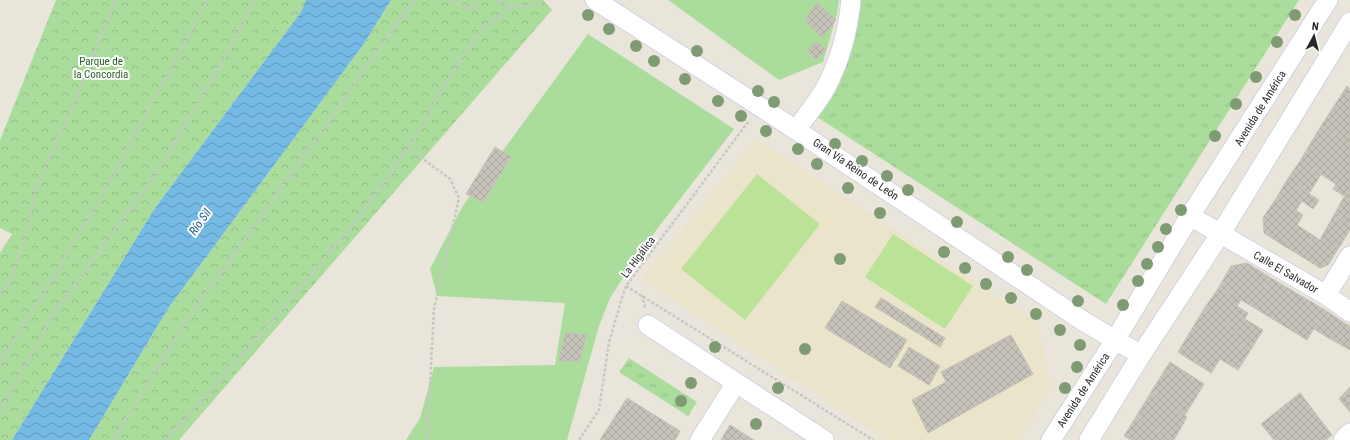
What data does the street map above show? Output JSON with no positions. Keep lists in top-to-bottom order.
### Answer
{
  "streets": {
    "street": ["Avenida de América", "Gran Vía Reino de León", "Calle El Salvador"],
    "path": ["La Higálica"]
  },
  "crossings": [
    ["Avenida de América", "Gran Vía Reino de León"],
    ["Gran Vía Reino de León", "La Higálica"]
  ],
  "water": ["Río Sil"],
  "parks": ["Parque de la Concordia"],
  "north": "top"
}
